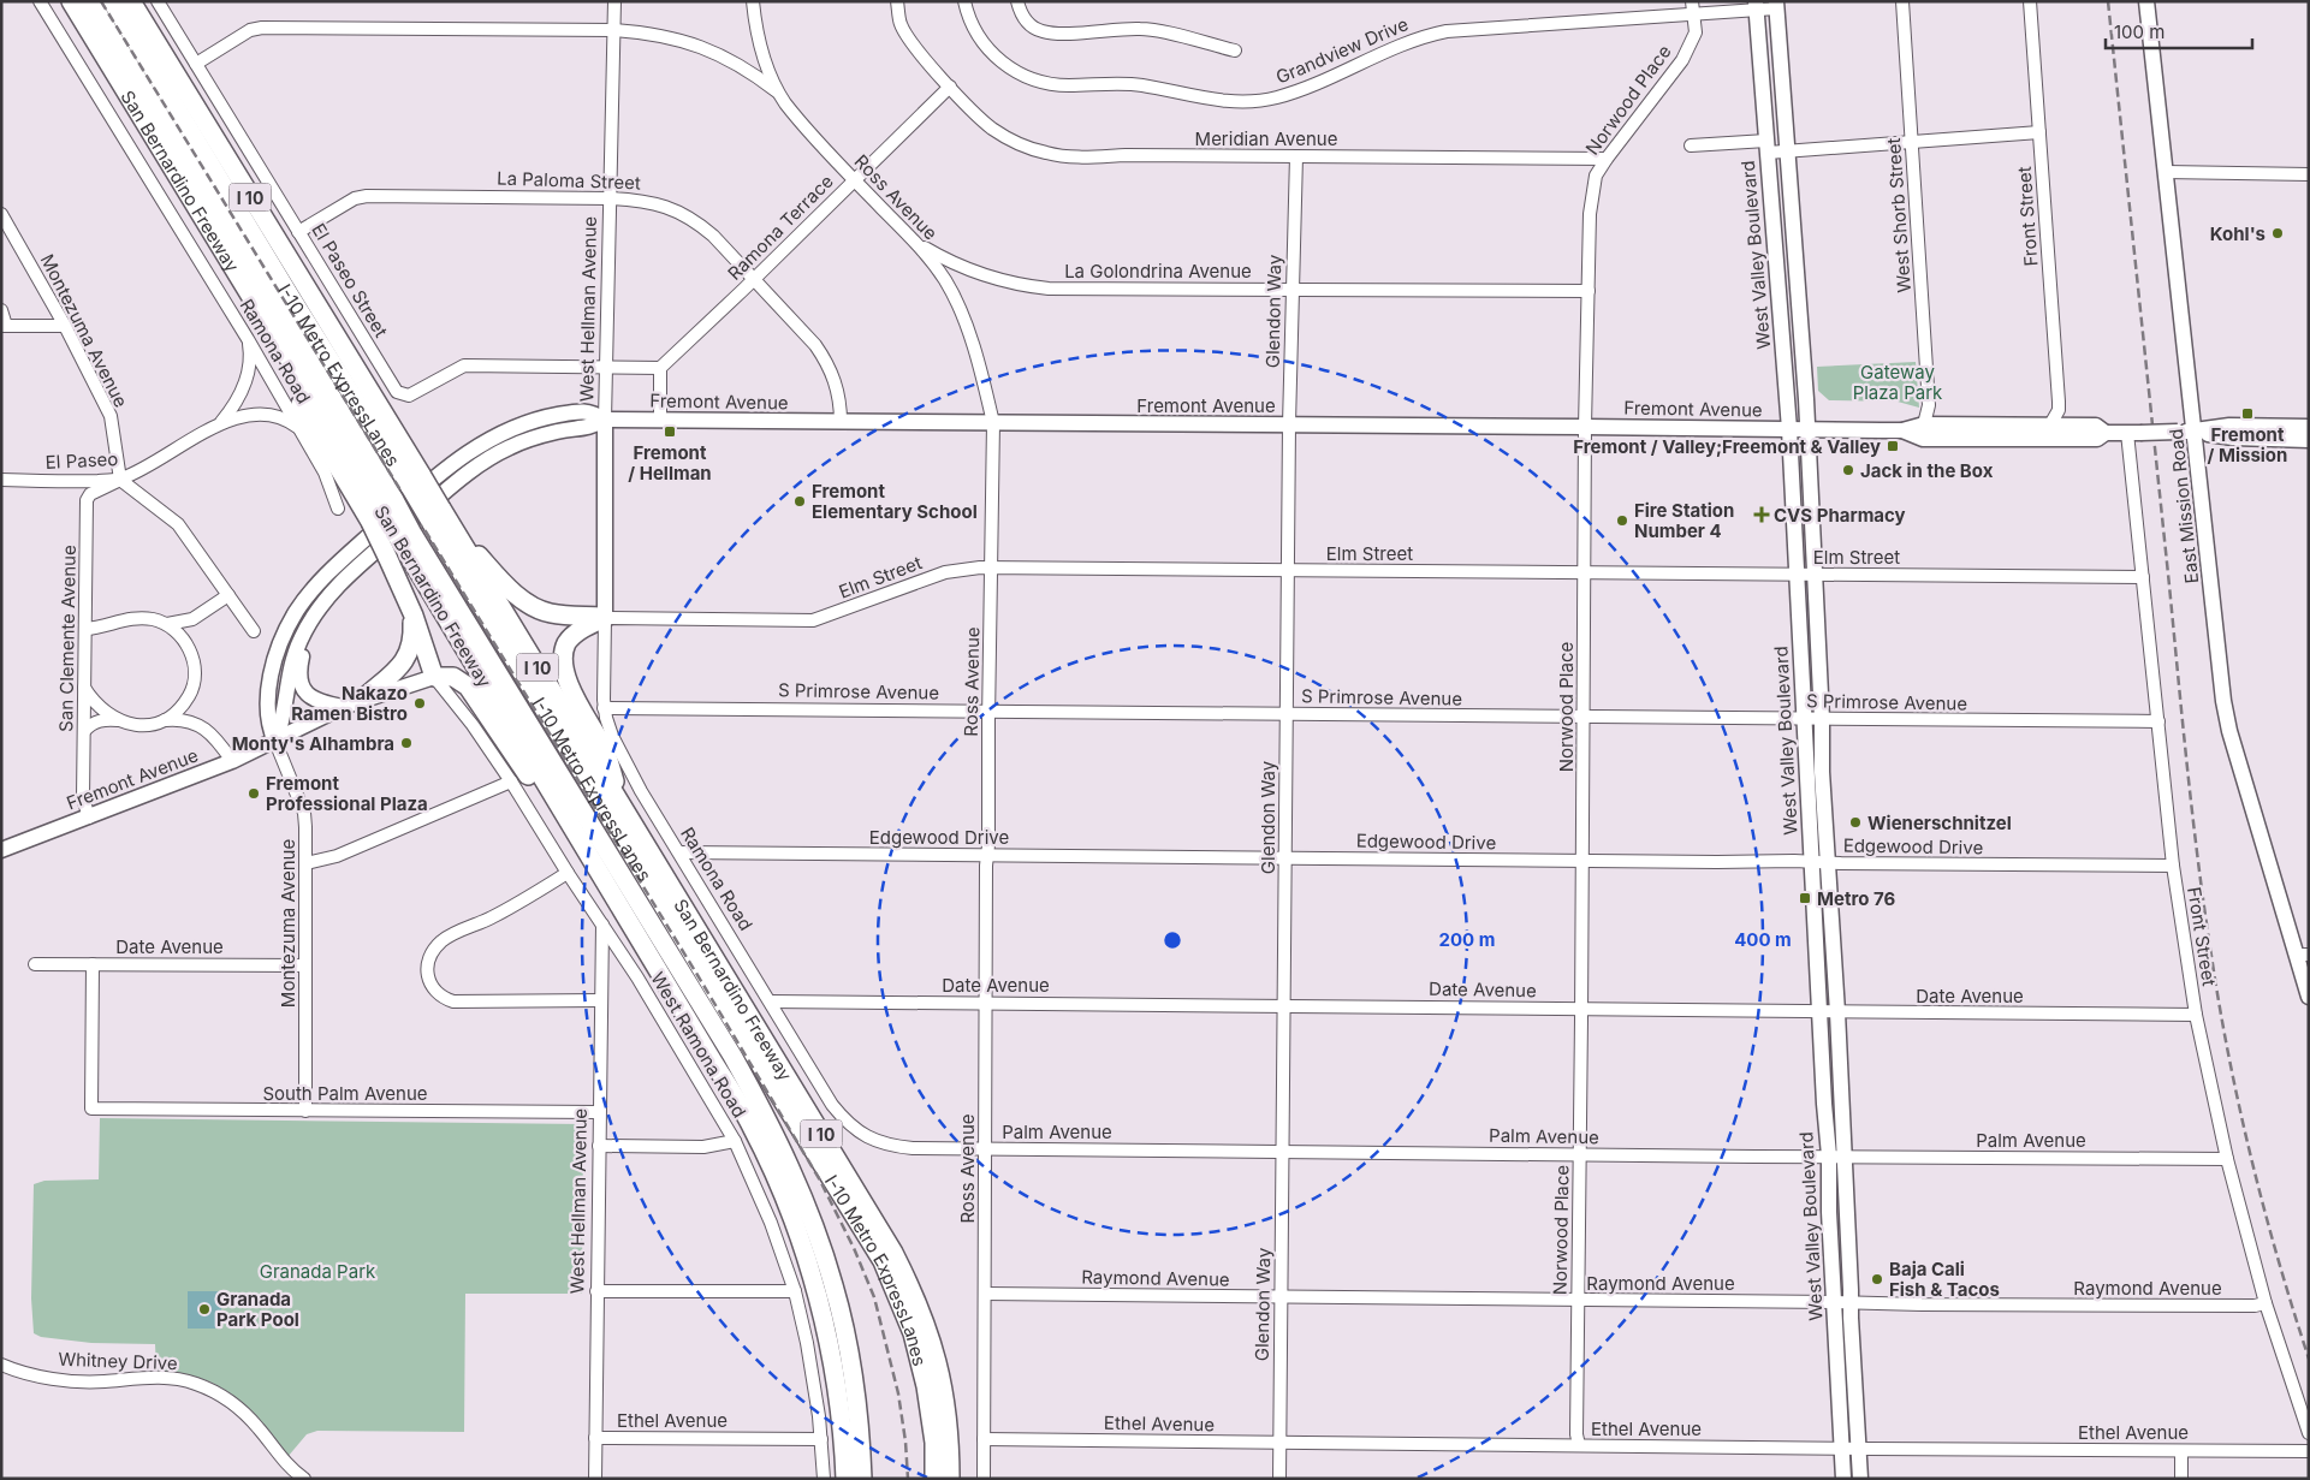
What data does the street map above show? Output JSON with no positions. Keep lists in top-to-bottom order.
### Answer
{
  "streets": {
    "highway": ["San Bernardino Freeway", "I 10", "I-10 Metro ExpressLanes"],
    "main road": [
      "West Valley Boulevard",
      "West Hellman Avenue",
      "Fremont Avenue",
      "East Mission Road"
    ],
    "street": [
      "Grandview Drive",
      "Norwood Place",
      "Meridian Avenue",
      "La Paloma Street",
      "Ross Avenue",
      "West Shorb Street",
      "Front Street",
      "Ramona Terrace",
      "La Golondrina Avenue",
      "El Paseo Street",
      "Glendon Way",
      "Montezuma Avenue",
      "Ramona Road",
      "El Paseo",
      "Elm Street",
      "San Clemente Avenue",
      "S Primrose Avenue",
      "Edgewood Drive",
      "Date Avenue",
      "West Ramona Road",
      "South Palm Avenue",
      "Palm Avenue",
      "Raymond Avenue",
      "Whitney Drive",
      "Ethel Avenue"
    ]
  },
  "crossings": [
    ["Grandview Drive", "Norwood Place"],
    ["Grandview Drive", "West Valley Boulevard"],
    ["Norwood Place", "Meridian Avenue"],
    ["Norwood Place", "La Golondrina Avenue"],
    ["Norwood Place", "Fremont Avenue"],
    ["Norwood Place", "Elm Street"],
    ["Norwood Place", "S Primrose Avenue"],
    ["Norwood Place", "Edgewood Drive"],
    ["Norwood Place", "Date Avenue"],
    ["Norwood Place", "Palm Avenue"],
    ["Norwood Place", "Raymond Avenue"],
    ["Norwood Place", "Ethel Avenue"],
    ["Meridian Avenue", "Ramona Terrace"],
    ["Meridian Avenue", "Glendon Way"],
    ["La Paloma Street", "Ramona Terrace"],
    ["La Paloma Street", "El Paseo Street"],
    ["La Paloma Street", "West Hellman Avenue"],
    ["La Paloma Street", "Fremont Avenue"],
    ["San Bernardino Freeway", "I-10 Metro ExpressLanes"],
    ["I 10", "I-10 Metro ExpressLanes"],
    ["Ross Avenue", "Ramona Terrace"],
    ["Ross Avenue", "La Golondrina Avenue"],
    ["Ross Avenue", "Fremont Avenue"],
    ["Ross Avenue", "Elm Street"],
    ["Ross Avenue", "S Primrose Avenue"],
    ["Ross Avenue", "Edgewood Drive"],
    ["Ross Avenue", "Date Avenue"],
    ["Ross Avenue", "Palm Avenue"],
    ["Ross Avenue", "Raymond Avenue"],
    ["Ross Avenue", "Ethel Avenue"],
    ["Front Street", "Elm Street"],
    ["Front Street", "S Primrose Avenue"],
    ["Front Street", "Edgewood Drive"],
    ["Front Street", "Date Avenue"],
    ["Front Street", "Palm Avenue"],
    ["Front Street", "Raymond Avenue"],
    ["West Valley Boulevard", "Fremont Avenue"],
    ["West Valley Boulevard", "Elm Street"],
    ["West Valley Boulevard", "S Primrose Avenue"],
    ["West Valley Boulevard", "Edgewood Drive"],
    ["West Valley Boulevard", "Date Avenue"],
    ["West Valley Boulevard", "Palm Avenue"],
    ["West Valley Boulevard", "Raymond Avenue"],
    ["West Valley Boulevard", "Ethel Avenue"],
    ["La Golondrina Avenue", "Glendon Way"],
    ["El Paseo Street", "West Hellman Avenue"],
    ["West Hellman Avenue", "Ramona Road"],
    ["West Hellman Avenue", "Fremont Avenue"],
    ["West Hellman Avenue", "Elm Street"],
    ["West Hellman Avenue", "West Ramona Road"],
    ["West Hellman Avenue", "South Palm Avenue"],
    ["West Hellman Avenue", "Ethel Avenue"],
    ["Glendon Way", "Fremont Avenue"],
    ["Glendon Way", "Elm Street"],
    ["Glendon Way", "S Primrose Avenue"],
    ["Glendon Way", "Edgewood Drive"],
    ["Glendon Way", "Date Avenue"],
    ["Glendon Way", "Palm Avenue"],
    ["Glendon Way", "Raymond Avenue"],
    ["Glendon Way", "Ethel Avenue"],
    ["Montezuma Avenue", "Fremont Avenue"],
    ["Montezuma Avenue", "El Paseo"],
    ["Montezuma Avenue", "San Clemente Avenue"],
    ["Montezuma Avenue", "Date Avenue"],
    ["Montezuma Avenue", "South Palm Avenue"],
    ["Ramona Road", "El Paseo"],
    ["Ramona Road", "Elm Street"],
    ["Ramona Road", "S Primrose Avenue"],
    ["Ramona Road", "Edgewood Drive"],
    ["Ramona Road", "Date Avenue"],
    ["Ramona Road", "Palm Avenue"],
    ["Fremont Avenue", "San Clemente Avenue"],
    ["El Paseo", "San Clemente Avenue"],
    ["Date Avenue", "South Palm Avenue"],
    ["West Ramona Road", "Ethel Avenue"]
  ],
  "parks": ["Gateway Plaza Park", "Granada Park"],
  "places": {
    "other": [
      "Kohl's",
      "Jack in the Box",
      "Fremont Elementary School",
      "Fire Station Number 4",
      "Nakazo Ramen Bistro",
      "Monty's Alhambra",
      "Fremont Professional Plaza",
      "Wienerschnitzel",
      "Baja Cali Fish & Tacos",
      "Granada Park Pool"
    ],
    "transit": [
      "Fremont / Mission",
      "Fremont / Hellman",
      "Fremont / Valley;Freemont & Valley",
      "Metro 76"
    ],
    "health": ["CVS Pharmacy"]
  },
  "scale_bar": "100 m",
  "rings": ["200 m", "400 m"]
}
